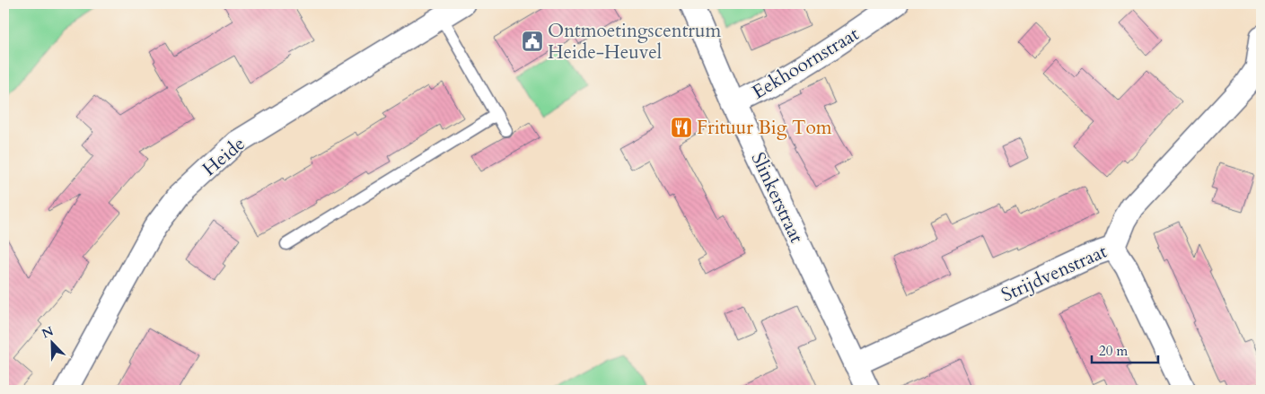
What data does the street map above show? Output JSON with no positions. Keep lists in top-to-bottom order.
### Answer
{
  "streets": {
    "street": [
      "Eekhoornstraat",
      "Heide",
      "Slinkerstraat",
      "Strijdvenstraat"
    ]
  },
  "crossings": [
    ["Eekhoornstraat", "Slinkerstraat"],
    ["Slinkerstraat", "Strijdvenstraat"]
  ],
  "places": {
    "public building": ["Ontmoetingscentrum Heide-Heuvel"],
    "restaurant": ["Frituur Big Tom"]
  },
  "scale_bar": "20 m",
  "north": "top left"
}
